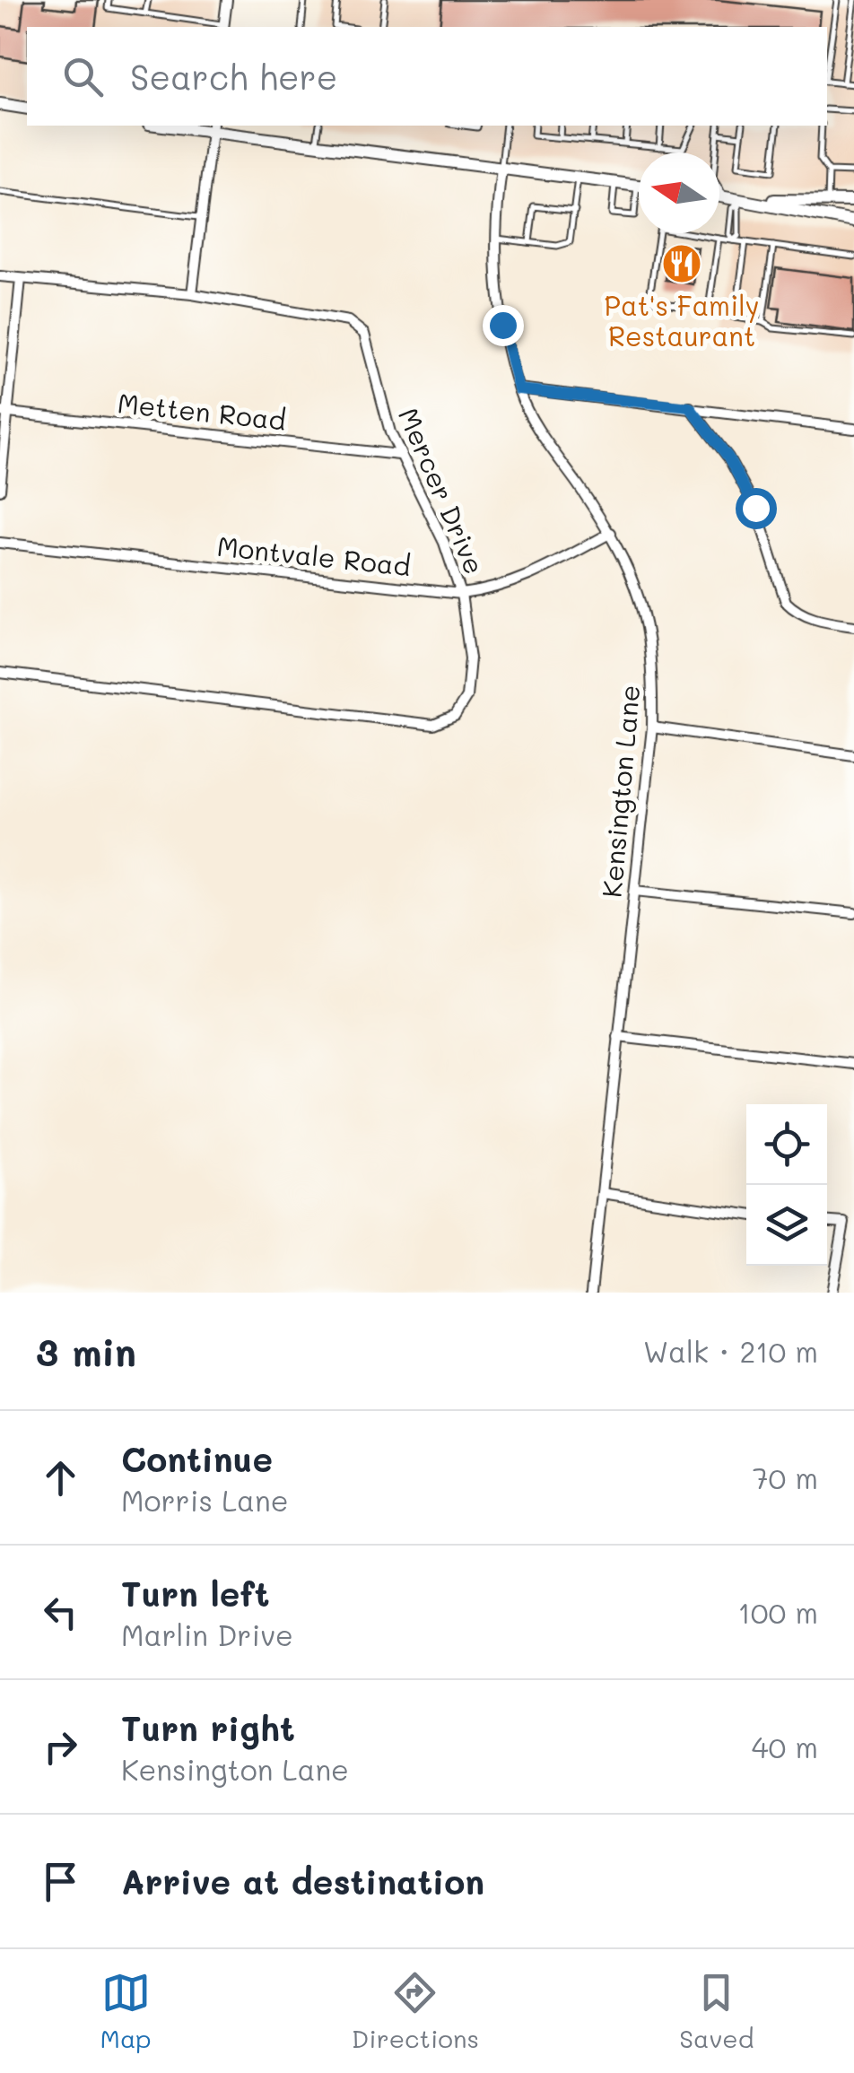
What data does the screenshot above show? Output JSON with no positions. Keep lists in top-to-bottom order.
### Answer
{
  "streets": {
    "street": [
      "Metten Road",
      "Mercer Drive",
      "Montvale Road",
      "Kensington Lane"
    ]
  },
  "crossings": [
    ["Metten Road", "Mercer Drive"],
    ["Mercer Drive", "Montvale Road"],
    ["Montvale Road", "Kensington Lane"]
  ],
  "places": {
    "restaurant": ["Pat's Family Restaurant"]
  },
  "north": "left",
  "page": {
    "search": "Search here",
    "heading": ["3 min", "Walk · 210 m"],
    "list": [
      ["Continue", "Morris Lane", "70 m"],
      ["Turn left", "Marlin Drive", "100 m"],
      ["Turn right", "Kensington Lane", "40 m"],
      "Arrive at destination"
    ],
    "nav": ["Map", "Directions", "Saved"]
  }
}
